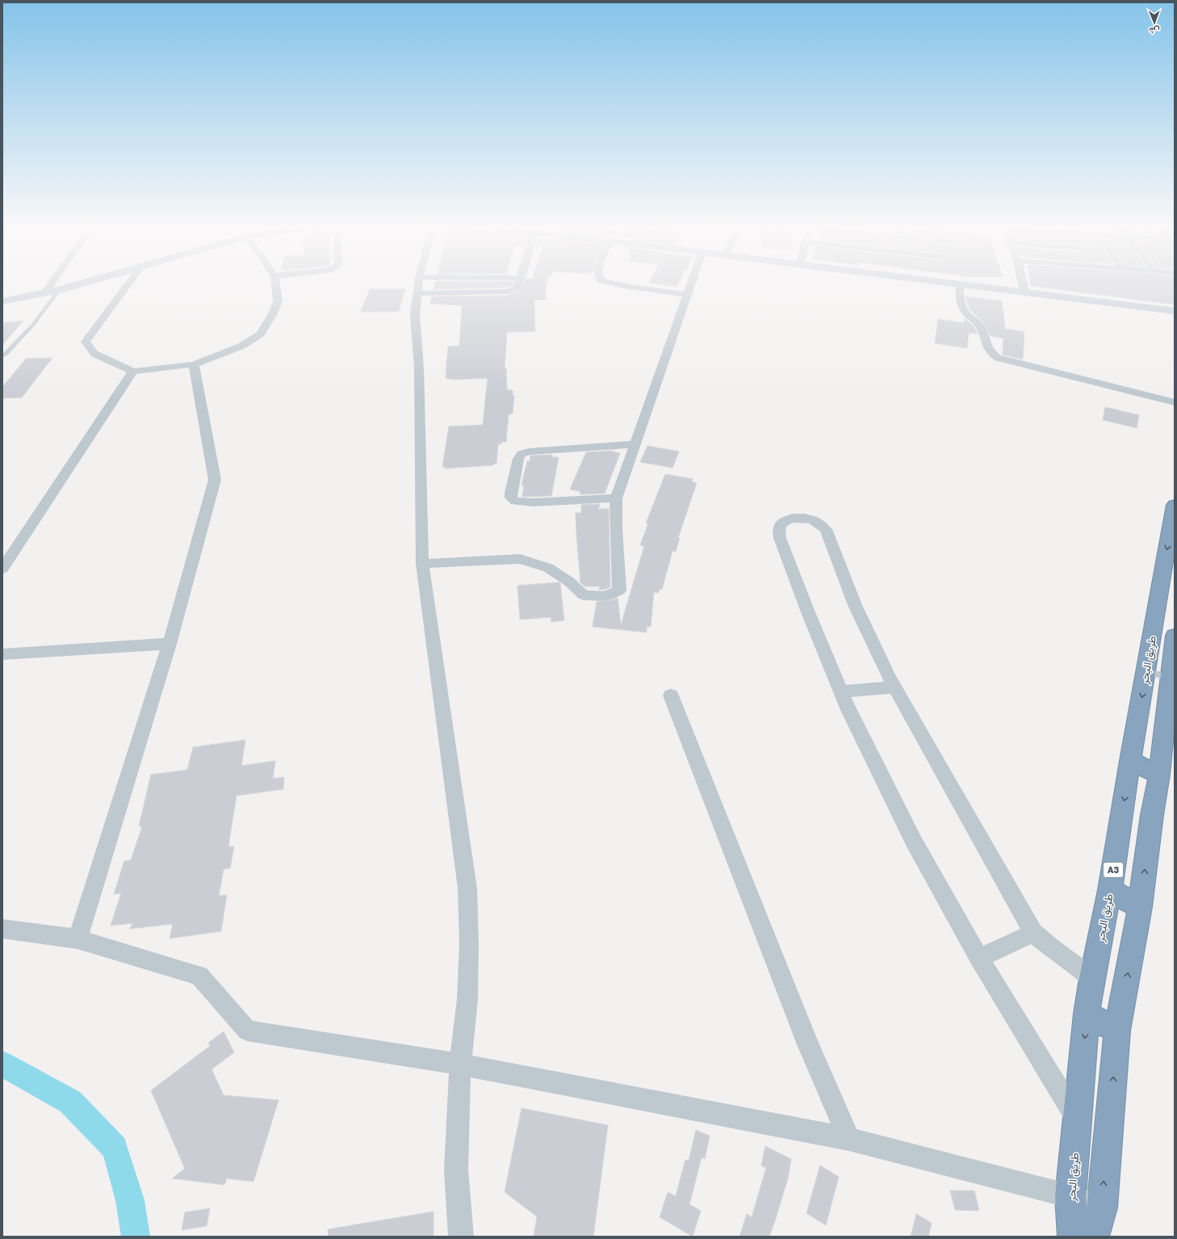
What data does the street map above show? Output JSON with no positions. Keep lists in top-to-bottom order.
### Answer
{
  "streets": {
    "highway": ["طريق البحر", "A3"]
  },
  "north": "bottom"
}
